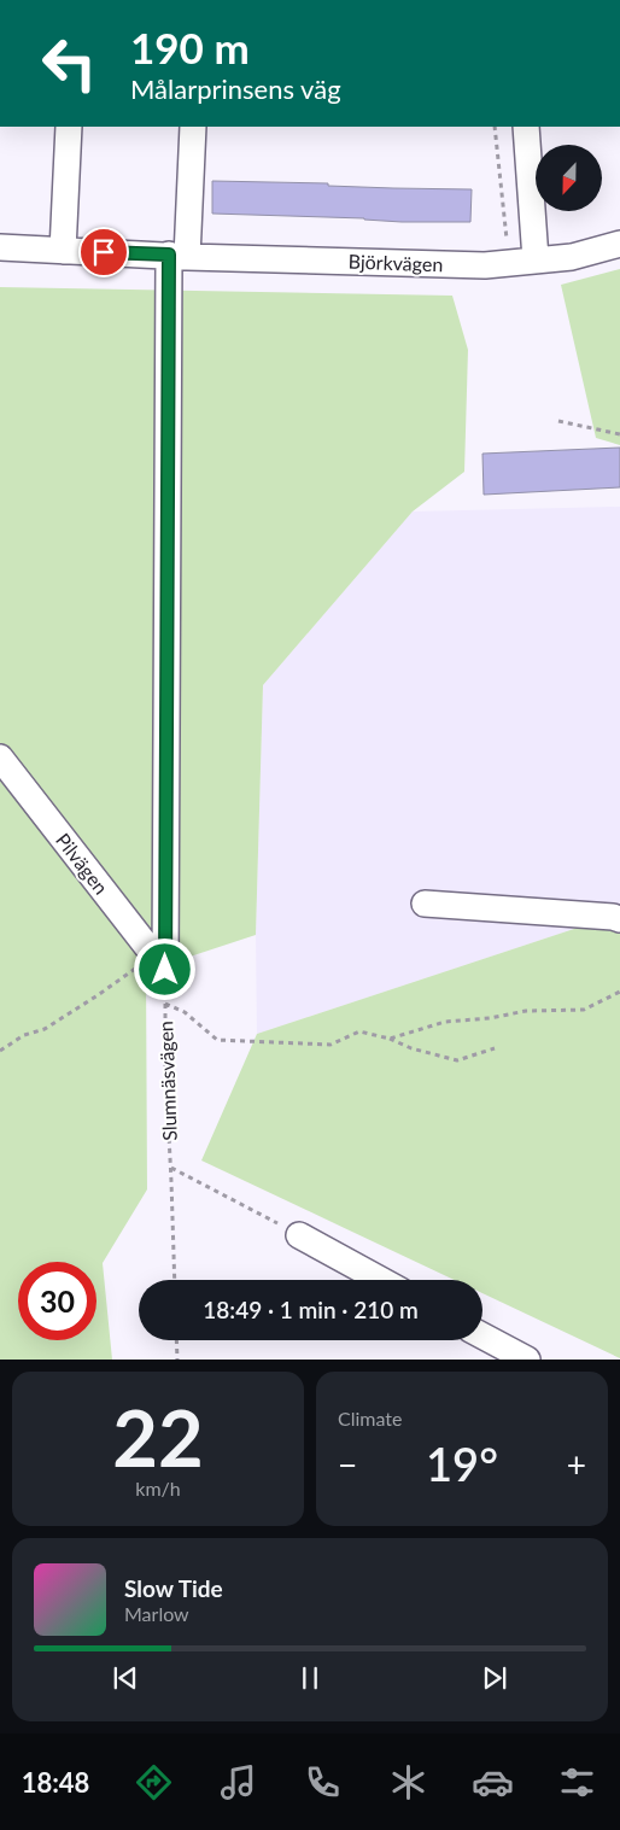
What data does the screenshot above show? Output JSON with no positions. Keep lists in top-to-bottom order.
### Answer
{
  "streets": {
    "street": ["Björkvägen", "Pilvägen"],
    "path": ["Slumnäsvägen"]
  },
  "crossings": [
    ["Pilvägen", "Slumnäsvägen"]
  ],
  "north": "bottom",
  "page": {
    "turn": ["190 m", "Målarprinsens väg"],
    "limit": "30",
    "trip": "18:49 · 1 min · 210 m",
    "tile": [
      ["22", "km/h"],
      "Climate"
    ],
    "heat": ["−", "19°", "+"],
    "song": ["Slow Tide", "Marlow"],
    "tabs": "18:48"
  }
}
